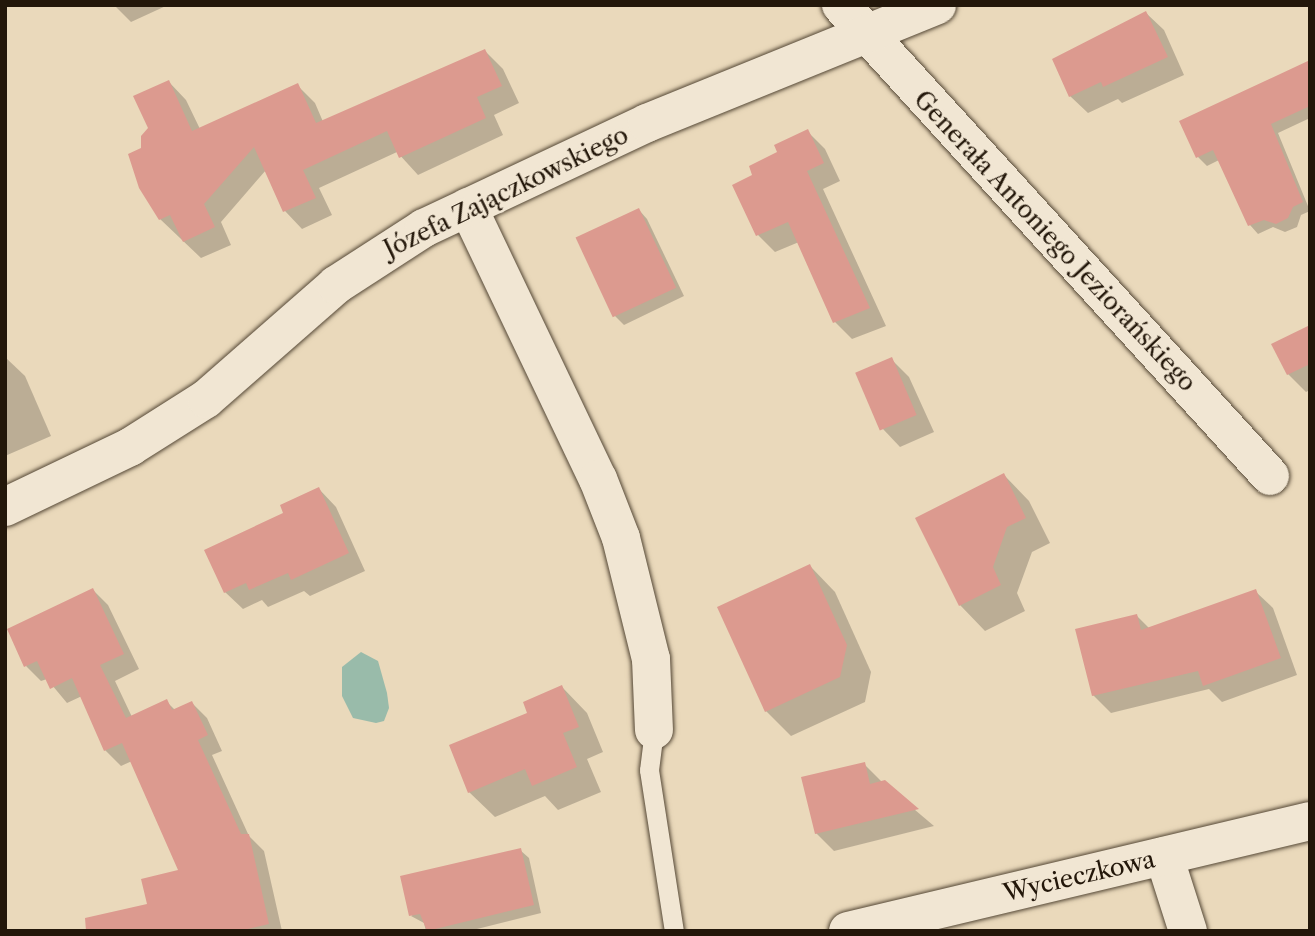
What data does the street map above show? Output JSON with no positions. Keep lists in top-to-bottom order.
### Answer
{
  "streets": {
    "street": ["Józefa Zajączkowskiego", "Generała Antoniego Jeziorańskiego", "Wycieczkowa"]
  },
  "crossings": [
    ["Józefa Zajączkowskiego", "Generała Antoniego Jeziorańskiego"]
  ]
}
